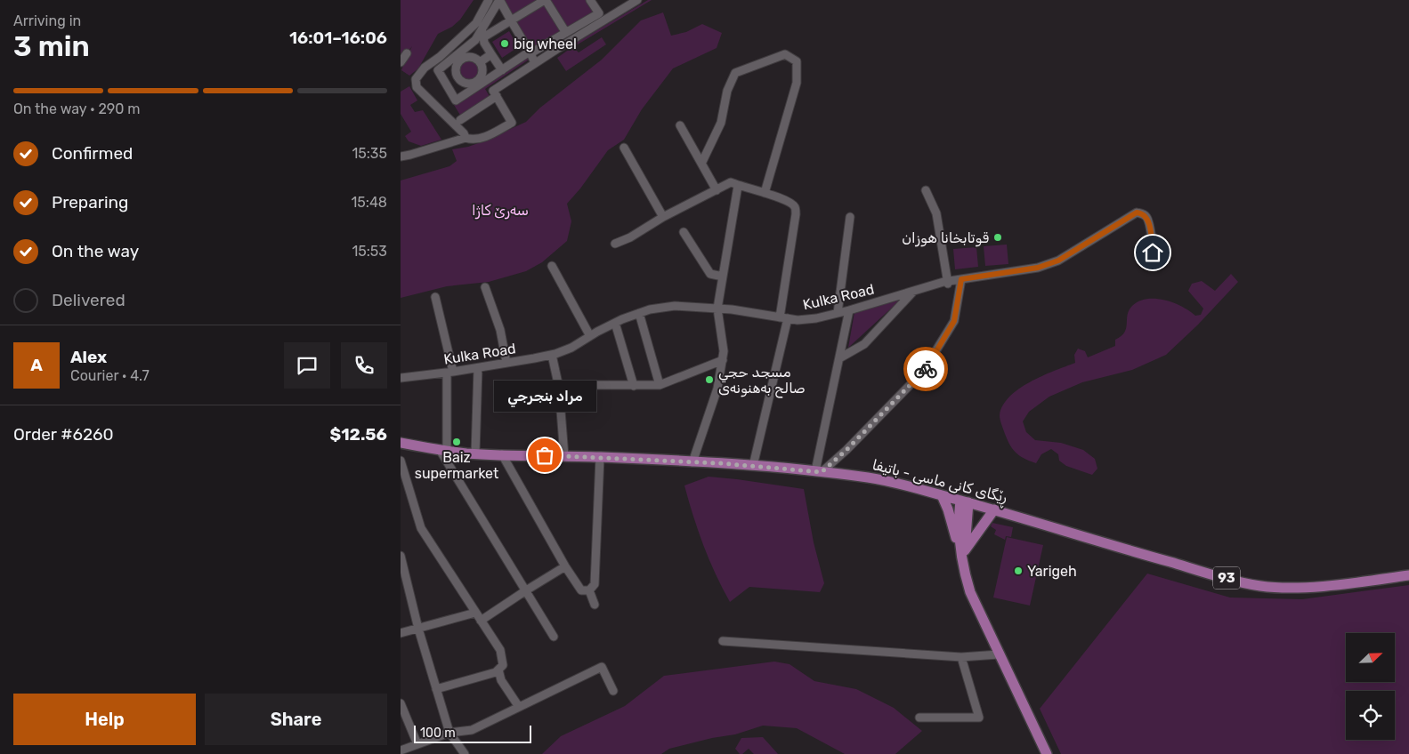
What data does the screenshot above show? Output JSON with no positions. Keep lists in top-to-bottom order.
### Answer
{
  "streets": {
    "main road": ["ڕێگای کانی ماسی - باتيفا", "93"],
    "street": ["Kulka Road"]
  },
  "parks": ["سەرێ کاژا"],
  "places": [
    "big wheel",
    "قوتابخانا هوزان",
    "مسجد حجي صالح بەھنونەی",
    "Baiz supermarket",
    "مراد بنجرجي",
    "Yarigeh"
  ],
  "scale_bar": "100 m",
  "north": "top right",
  "page": {
    "heading": ["3 min", "Arriving in", "16:01–16:06"],
    "panel": [
      "Alex",
      "Courier · 4.7",
      "Order #6260",
      "$12.56"
    ],
    "bar": "On the way · 290 m",
    "list": [
      ["Confirmed", "15:35"],
      ["Preparing", "15:48"],
      ["On the way", "15:53"],
      "Delivered"
    ],
    "round": "A",
    "bubble": "مراد بنجرجي",
    "buttons": ["Help", "Share"],
    "scale": "100 m"
  }
}
